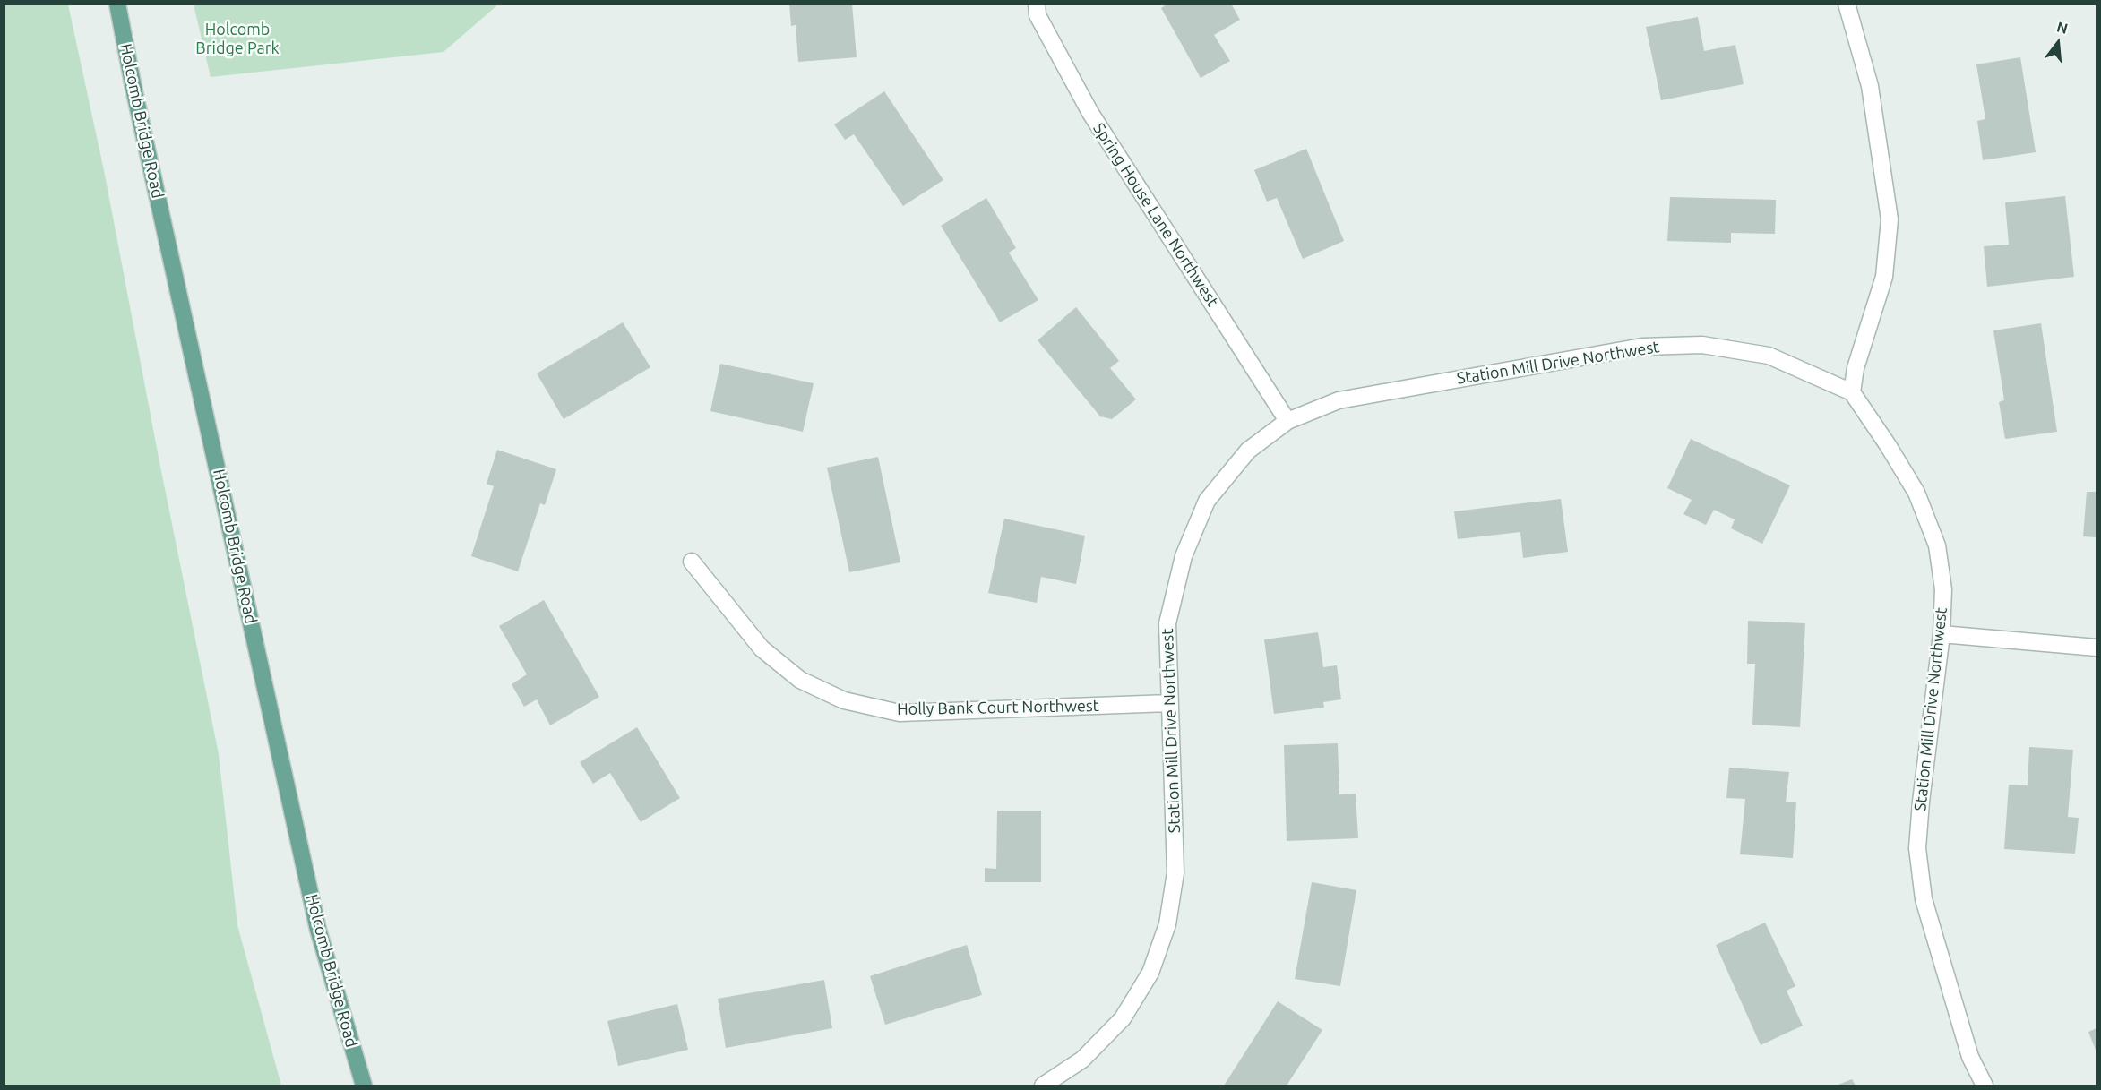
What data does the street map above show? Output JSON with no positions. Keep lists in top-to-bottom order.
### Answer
{
  "streets": {
    "main road": ["Holcomb Bridge Road"],
    "street": ["Spring House Lane Northwest", "Station Mill Drive Northwest", "Holly Bank Court Northwest"]
  },
  "crossings": [
    ["Spring House Lane Northwest", "Station Mill Drive Northwest"],
    ["Station Mill Drive Northwest", "Holly Bank Court Northwest"]
  ],
  "parks": ["Holcomb Bridge Park"],
  "north": "top"
}
